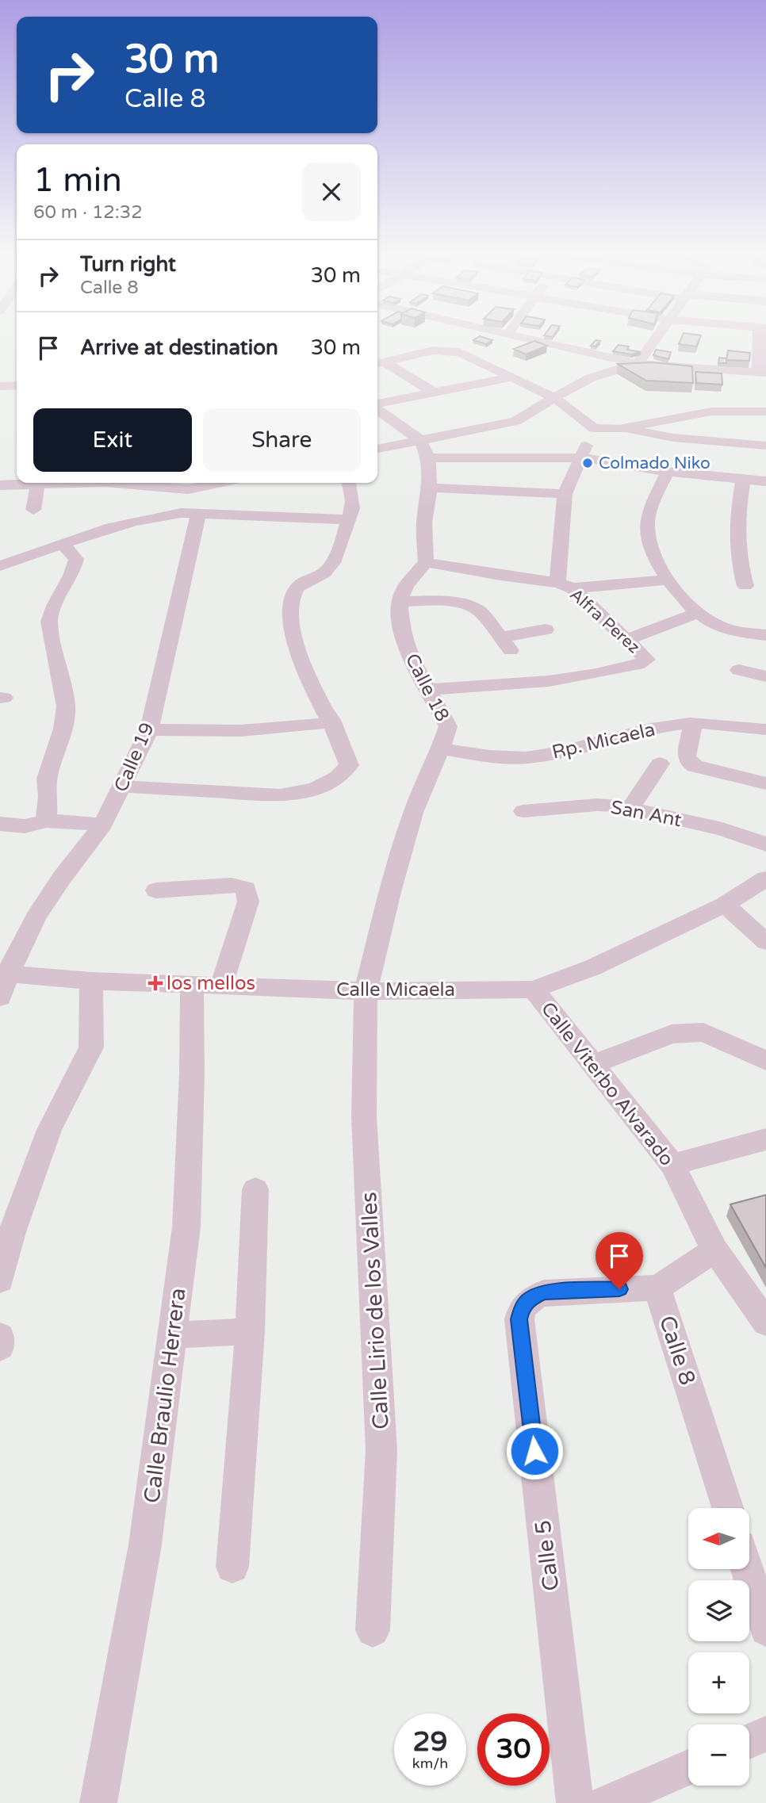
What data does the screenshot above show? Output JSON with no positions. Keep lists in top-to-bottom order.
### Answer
{
  "streets": {
    "street": [
      "Alfra Perez",
      "Calle 18",
      "Rp. Micaela",
      "Calle 19",
      "San Ant",
      "Calle Micaela",
      "Calle Viterbo Alvarado",
      "Calle Lirio de los Valles",
      "Calle 8",
      "Calle Braulio Herrera",
      "Calle 5"
    ]
  },
  "crossings": [
    ["Alfra Perez", "Calle 18"],
    ["Calle 18", "Rp. Micaela"],
    ["Calle 18", "Calle Micaela"],
    ["Calle 18", "Calle Lirio de los Valles"],
    ["Calle 19", "Calle Micaela"],
    ["Calle Micaela", "Calle Viterbo Alvarado"],
    ["Calle Micaela", "Calle Lirio de los Valles"],
    ["Calle Micaela", "Calle Braulio Herrera"],
    ["Calle 8", "Calle 5"]
  ],
  "places": {
    "other": ["Colmado Niko"],
    "health": ["los mellos"]
  },
  "north": "left",
  "page": {
    "turn": ["30 m", "Calle 8"],
    "heading": ["1 min", "60 m · 12:32"],
    "list": [
      {
        "name": "Turn right",
        "note": "Calle 8",
        "value": "30 m"
      },
      {
        "name": "Arrive at destination",
        "value": "30 m"
      }
    ],
    "buttons": ["Exit", "Share"],
    "map_buttons": ["+", "−"],
    "speed": "29 km/h",
    "limit": "30"
  }
}
